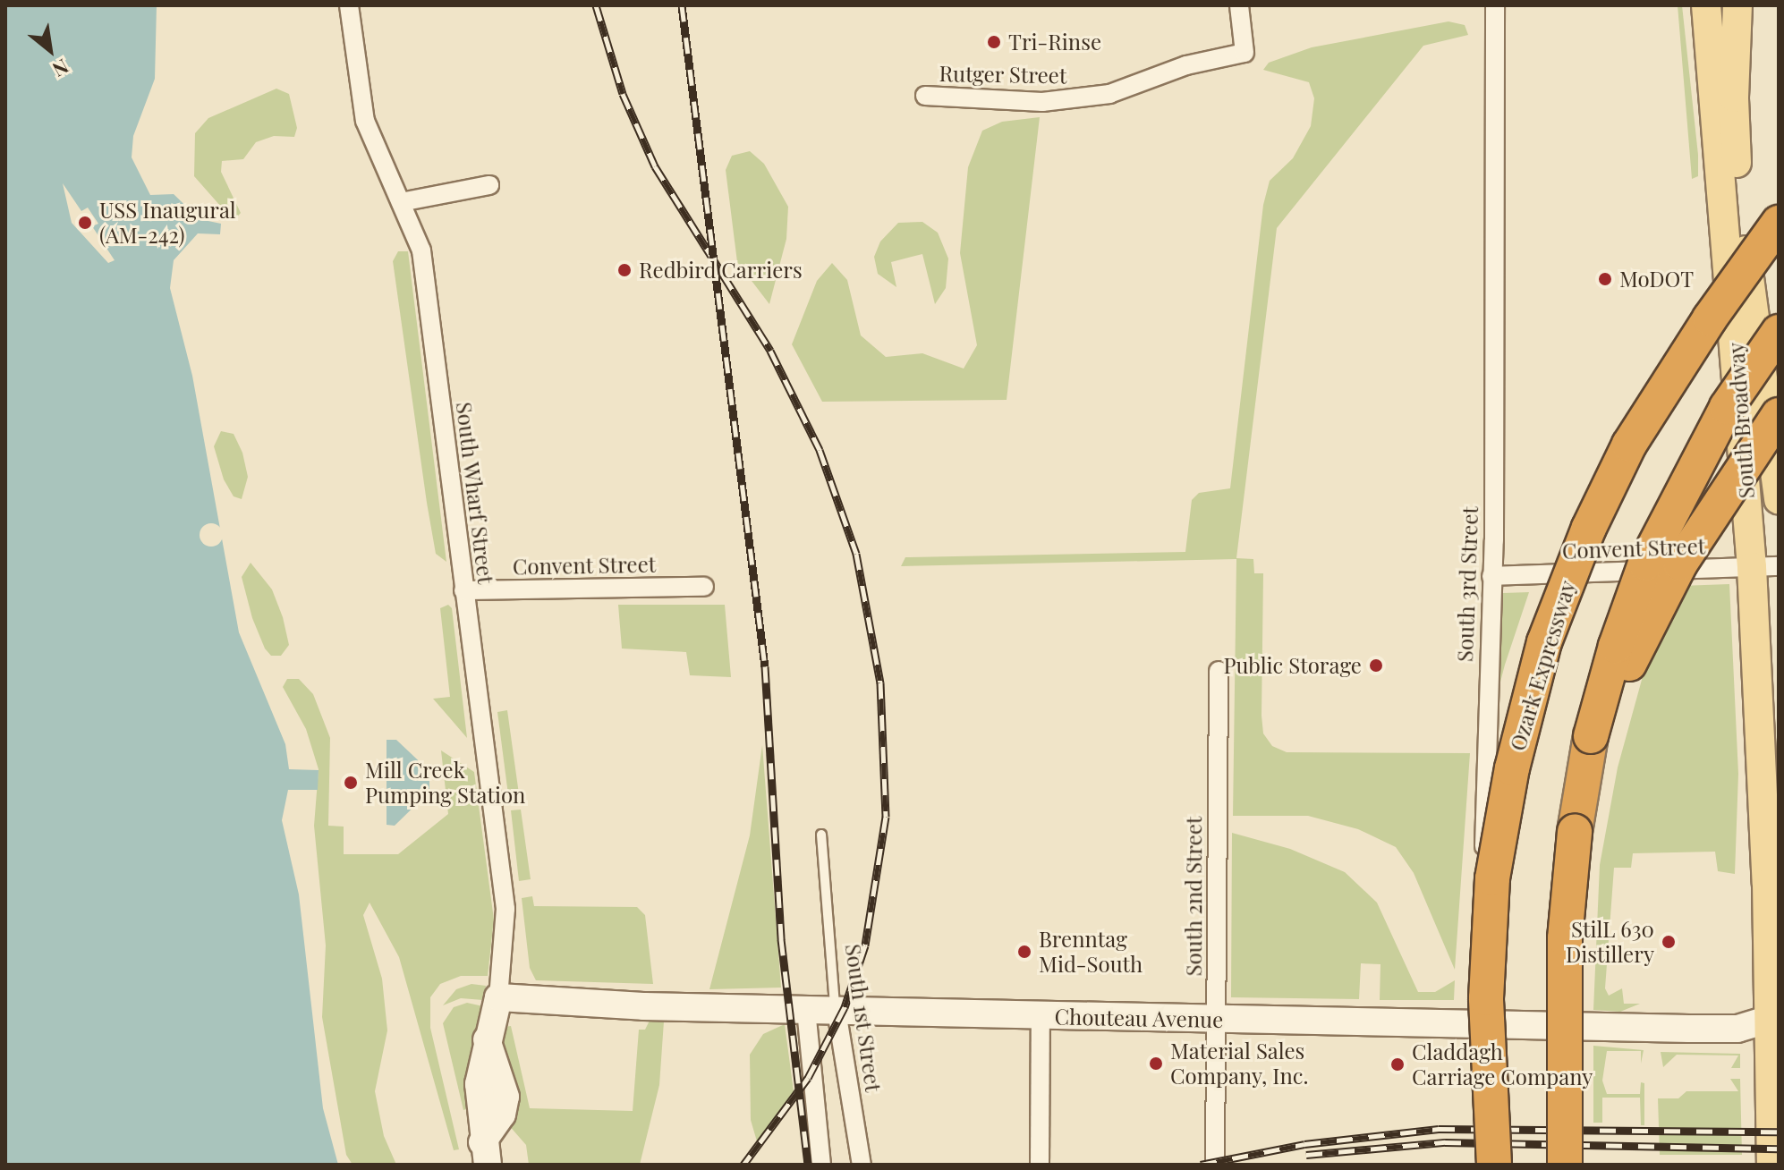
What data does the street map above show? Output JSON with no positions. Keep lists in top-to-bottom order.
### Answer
{
  "streets": {
    "highway": ["Ozark Expressway"],
    "main road": ["South Broadway"],
    "street": [
      "Rutger Street",
      "South Wharf Street",
      "Convent Street",
      "South 3rd Street",
      "South 2nd Street",
      "South 1st Street",
      "Chouteau Avenue"
    ]
  },
  "crossings": [
    ["South Broadway", "Convent Street"],
    ["South Broadway", "Chouteau Avenue"],
    ["South Wharf Street", "Convent Street"],
    ["South Wharf Street", "Chouteau Avenue"],
    ["Convent Street", "South 3rd Street"],
    ["South 3rd Street", "Chouteau Avenue"],
    ["South 2nd Street", "Chouteau Avenue"],
    ["South 1st Street", "Chouteau Avenue"]
  ],
  "places": [
    "Tri-Rinse",
    "USS Inaugural (AM-242)",
    "Redbird Carriers",
    "MoDOT",
    "Public Storage",
    "Mill Creek Pumping Station",
    "StilL 630 Distillery",
    "Brenntag Mid-South",
    "Material Sales Company, Inc.",
    "Claddagh Carriage Company"
  ],
  "north": "bottom right"
}
